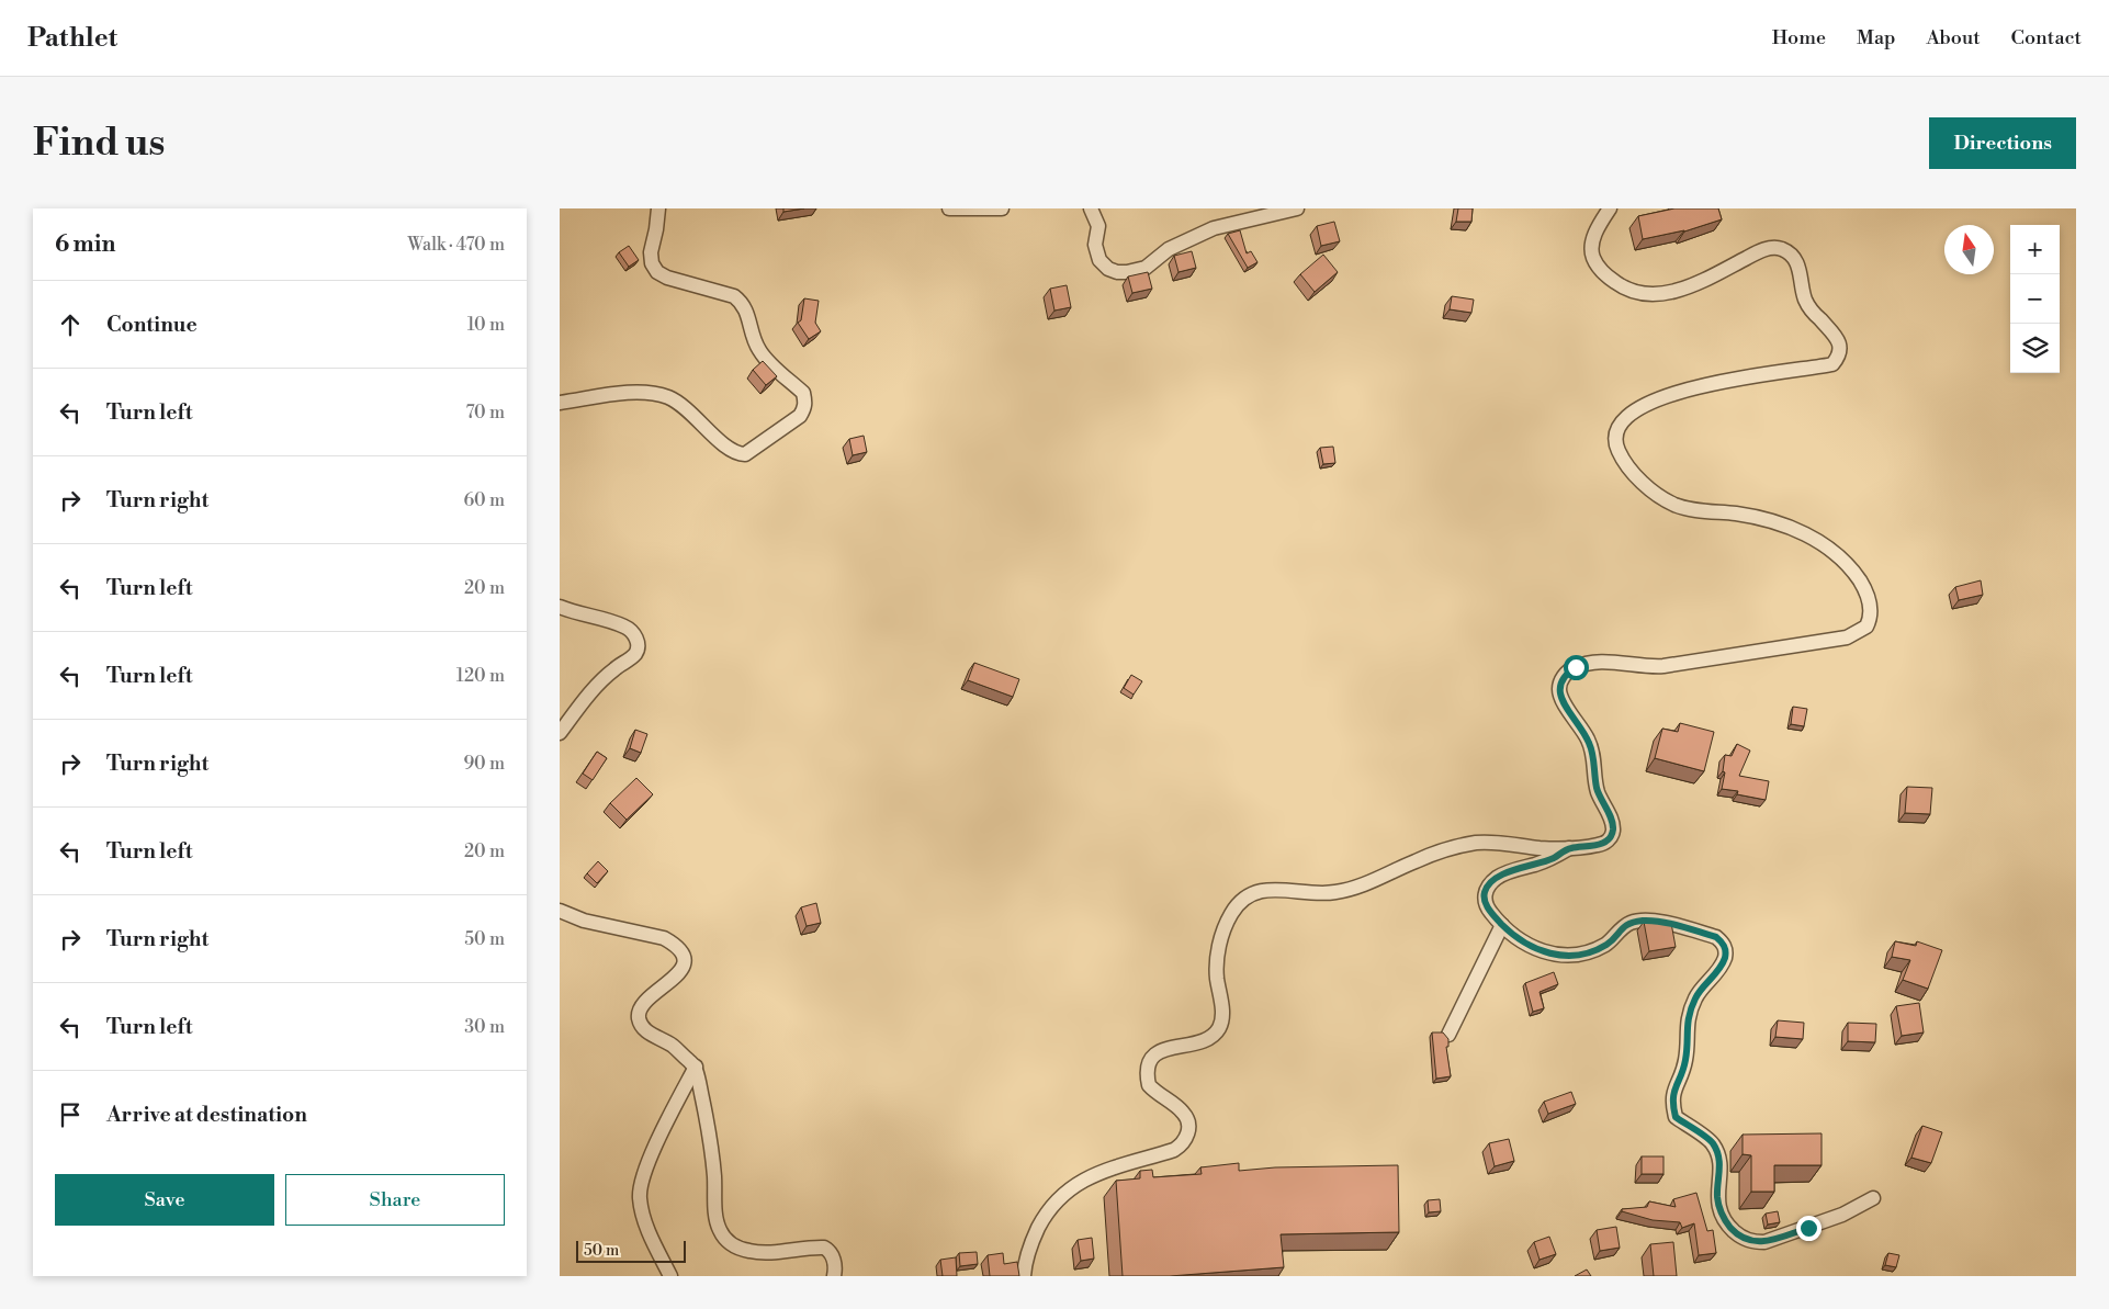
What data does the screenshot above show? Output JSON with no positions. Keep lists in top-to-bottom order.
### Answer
{
  "scale_bar": "50 m",
  "north": "top",
  "page": {
    "header": "Pathlet",
    "nav": [
      "Home",
      "Map",
      "About",
      "Contact"
    ],
    "buttons": [
      "Directions",
      ["Save", "Share"]
    ],
    "title": "Find us",
    "heading": ["6 min", "Walk · 470 m"],
    "map_buttons": ["+", "−"],
    "list": [
      ["Continue", "10 m"],
      ["Turn left", "70 m"],
      ["Turn right", "60 m"],
      ["Turn left", "20 m"],
      ["Turn left", "120 m"],
      ["Turn right", "90 m"],
      ["Turn left", "20 m"],
      ["Turn right", "50 m"],
      ["Turn left", "30 m"],
      "Arrive at destination"
    ],
    "scale": "50 m"
  }
}
